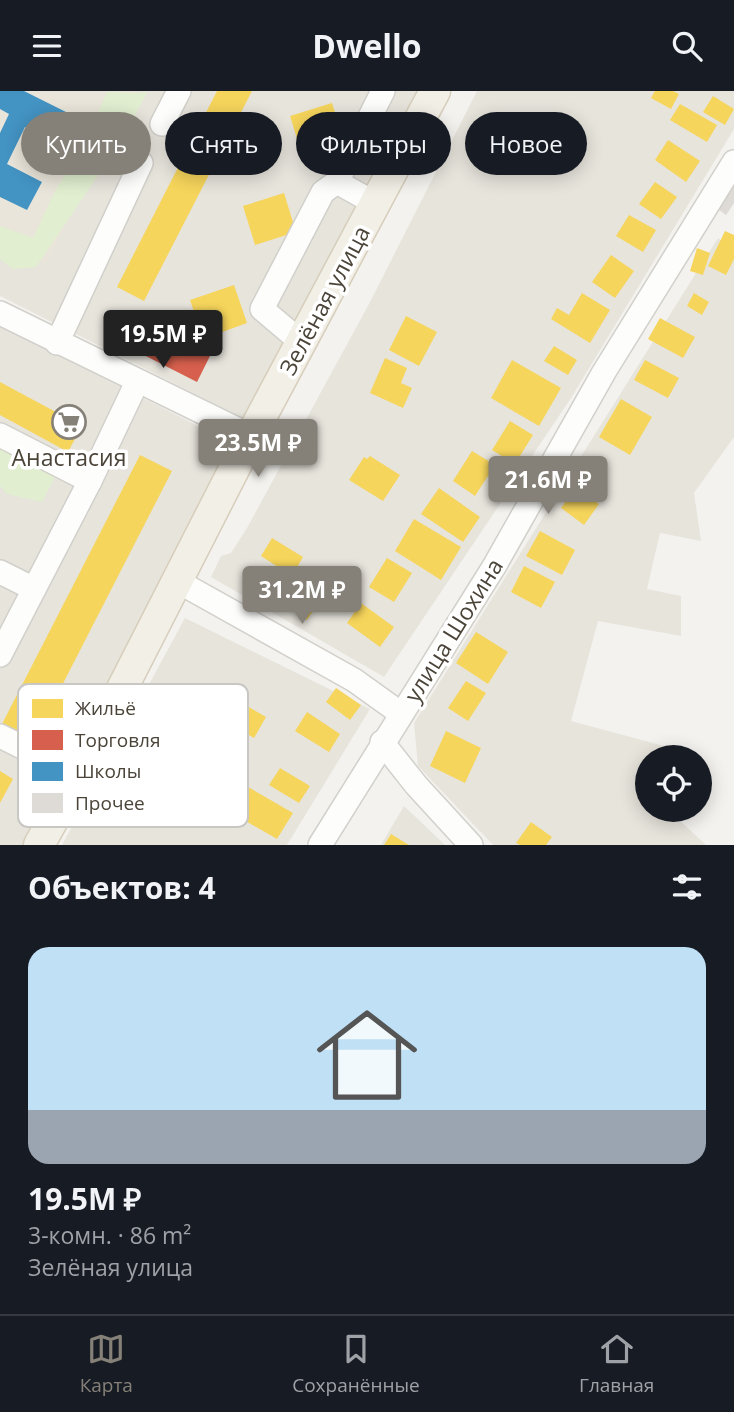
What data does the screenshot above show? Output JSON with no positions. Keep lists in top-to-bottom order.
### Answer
{
  "streets": {
    "main road": ["Зелёная улица"],
    "street": ["улица Шохина"]
  },
  "places": {
    "supermarket": ["Анастасия"]
  },
  "legend": [
    "Жильё",
    "Торговля",
    "Школы",
    "Прочее"
  ],
  "page": {
    "header": "Dwello",
    "chip": [
      "Купить",
      "Снять",
      "Фильтры",
      "Новое"
    ],
    "price": [
      "19.5M ₽",
      "23.5M ₽",
      "21.6M ₽",
      "31.2M ₽"
    ],
    "heading": "Объектов: 4",
    "list": [
      {
        "name": "19.5M ₽",
        "note": "3-комн. · 86 m² · Зелёная улица"
      }
    ],
    "tabs": ["Карта", "Сохранённые", "Главная"]
  }
}
